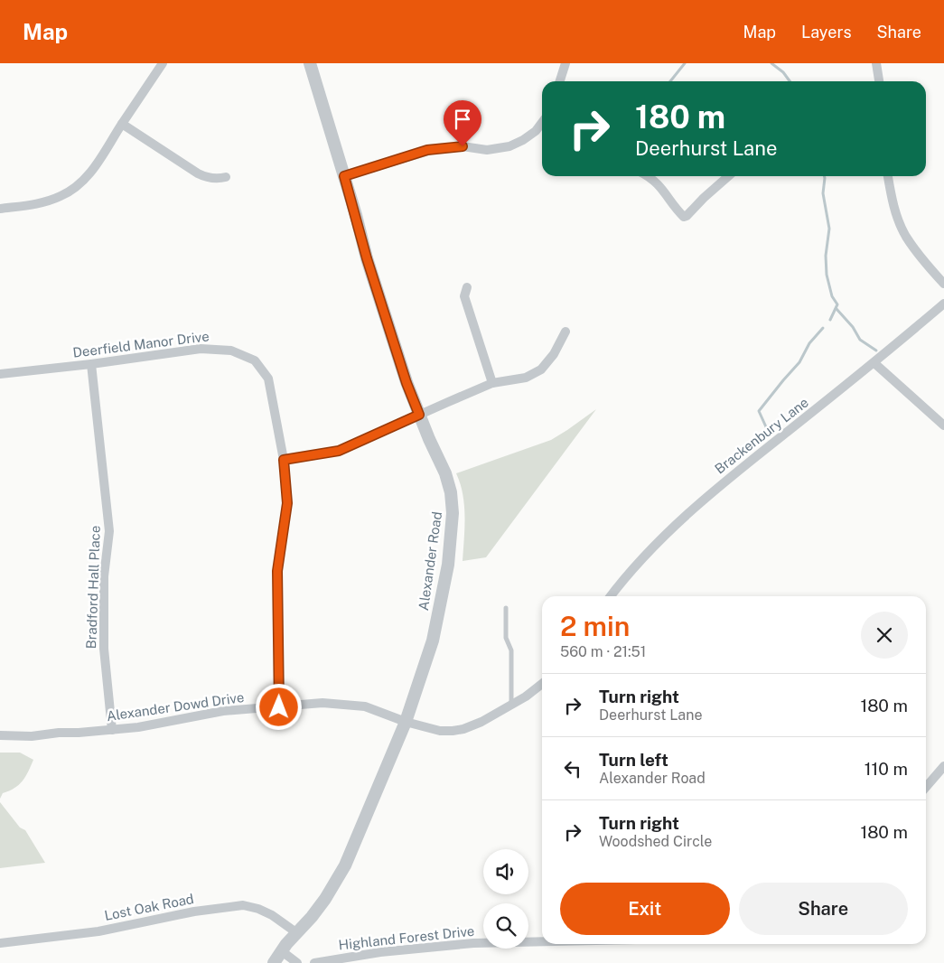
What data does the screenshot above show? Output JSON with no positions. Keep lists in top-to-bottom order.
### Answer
{
  "streets": {
    "street": [
      "Deerfield Manor Drive",
      "Brackenbury Lane",
      "Alexander Road",
      "Bradford Hall Place",
      "Alexander Dowd Drive",
      "Lost Oak Road",
      "Highland Forest Drive"
    ]
  },
  "crossings": [
    ["Deerfield Manor Drive", "Bradford Hall Place"],
    ["Deerfield Manor Drive", "Alexander Dowd Drive"],
    ["Alexander Road", "Alexander Dowd Drive"],
    ["Alexander Road", "Lost Oak Road"],
    ["Bradford Hall Place", "Alexander Dowd Drive"]
  ],
  "page": {
    "header": "Map",
    "nav": ["Map", "Layers", "Share"],
    "turn": ["180 m", "Deerhurst Lane"],
    "heading": ["2 min", "560 m · 21:51"],
    "list": [
      {
        "name": "Turn right",
        "note": "Deerhurst Lane",
        "value": "180 m"
      },
      {
        "name": "Turn left",
        "note": "Alexander Road",
        "value": "110 m"
      },
      {
        "name": "Turn right",
        "note": "Woodshed Circle",
        "value": "180 m"
      }
    ],
    "buttons": ["Exit", "Share"]
  }
}
